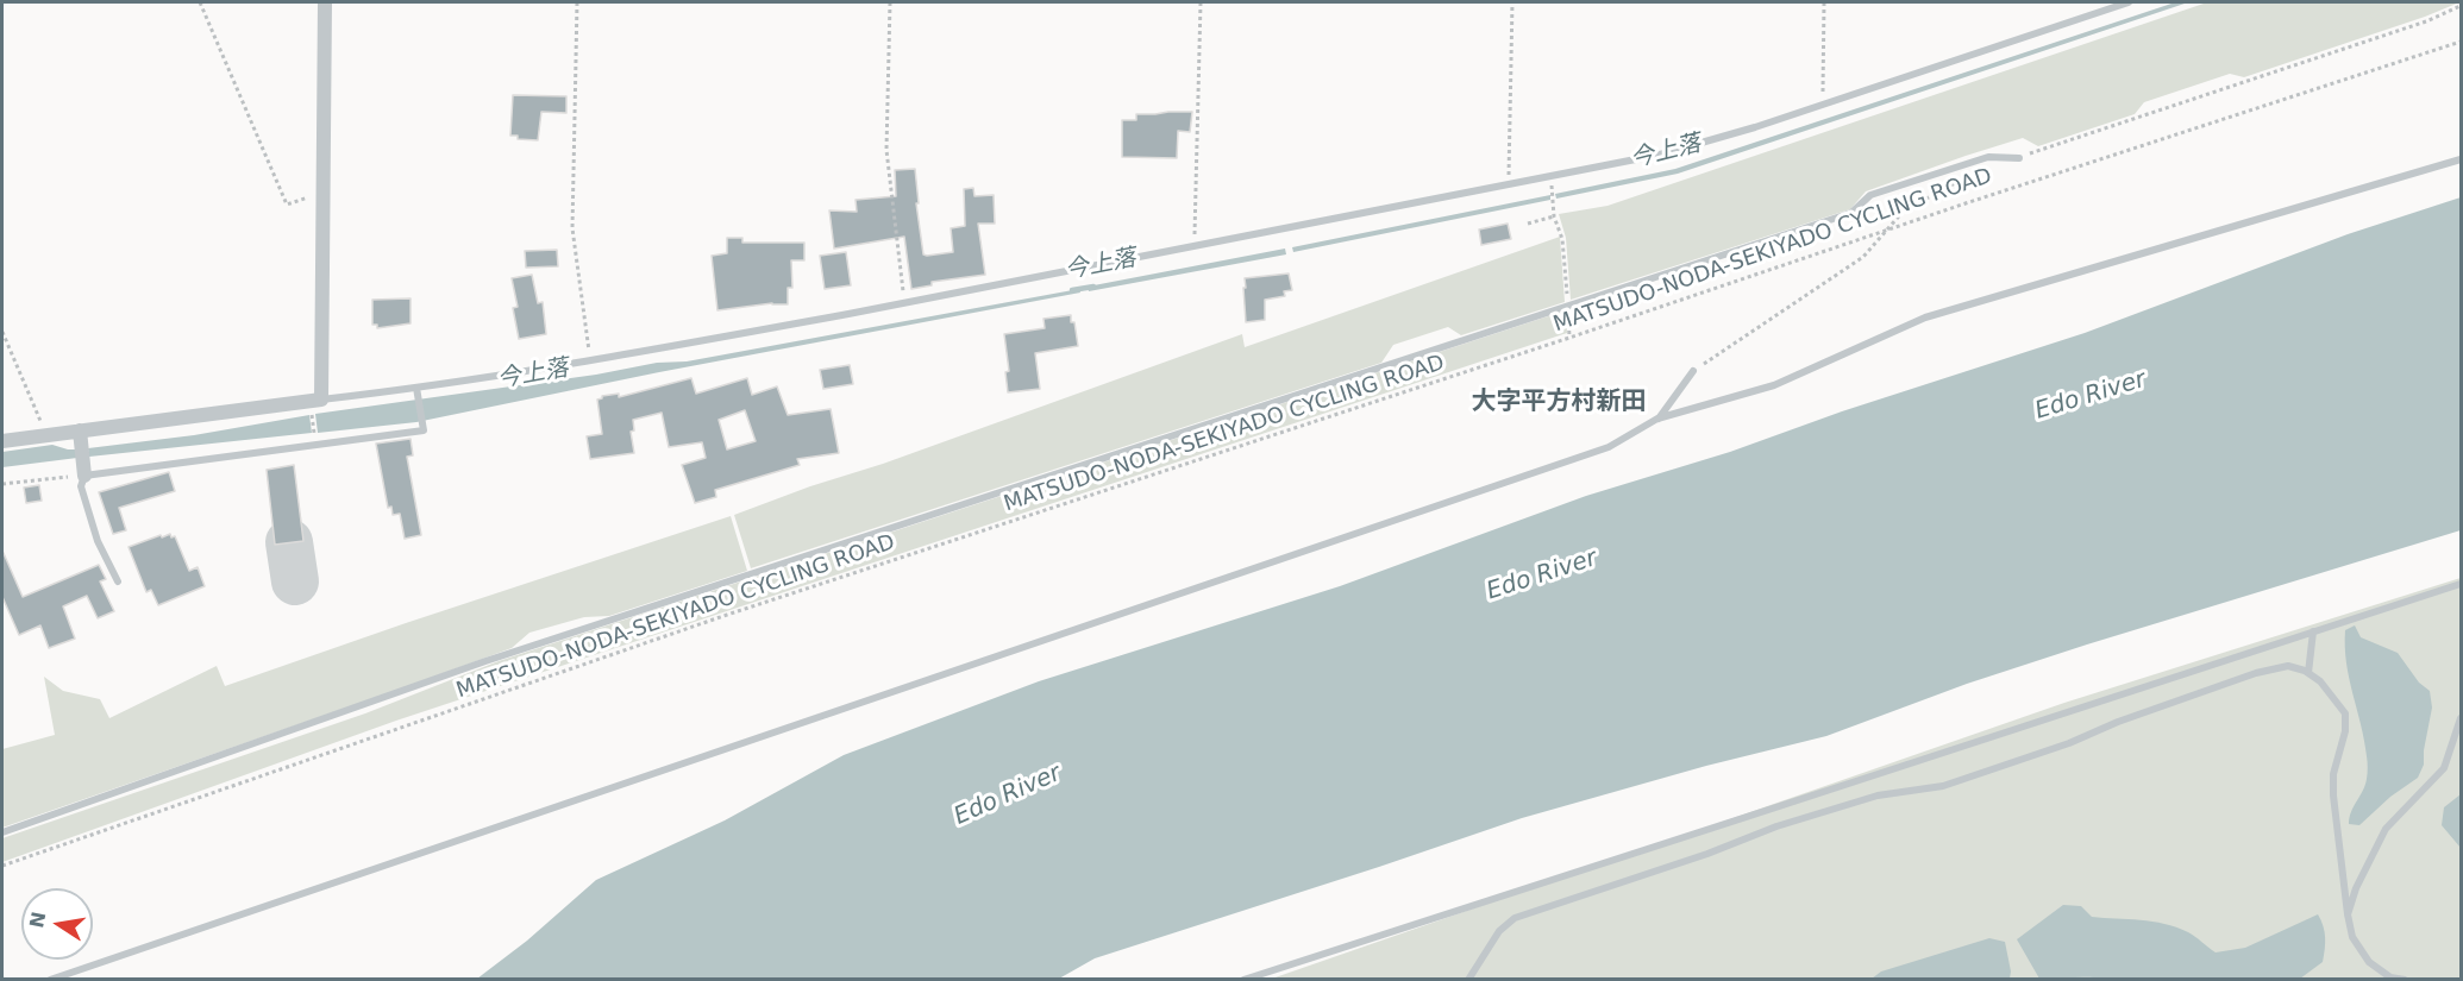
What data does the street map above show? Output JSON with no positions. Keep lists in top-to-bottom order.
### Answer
{
  "streets": {
    "path": ["MATSUDO-NODA-SEKIYADO CYCLING ROAD"]
  },
  "districts": ["大字平方村新田"],
  "water": ["今上落", "Edo River"],
  "north": "left"
}
